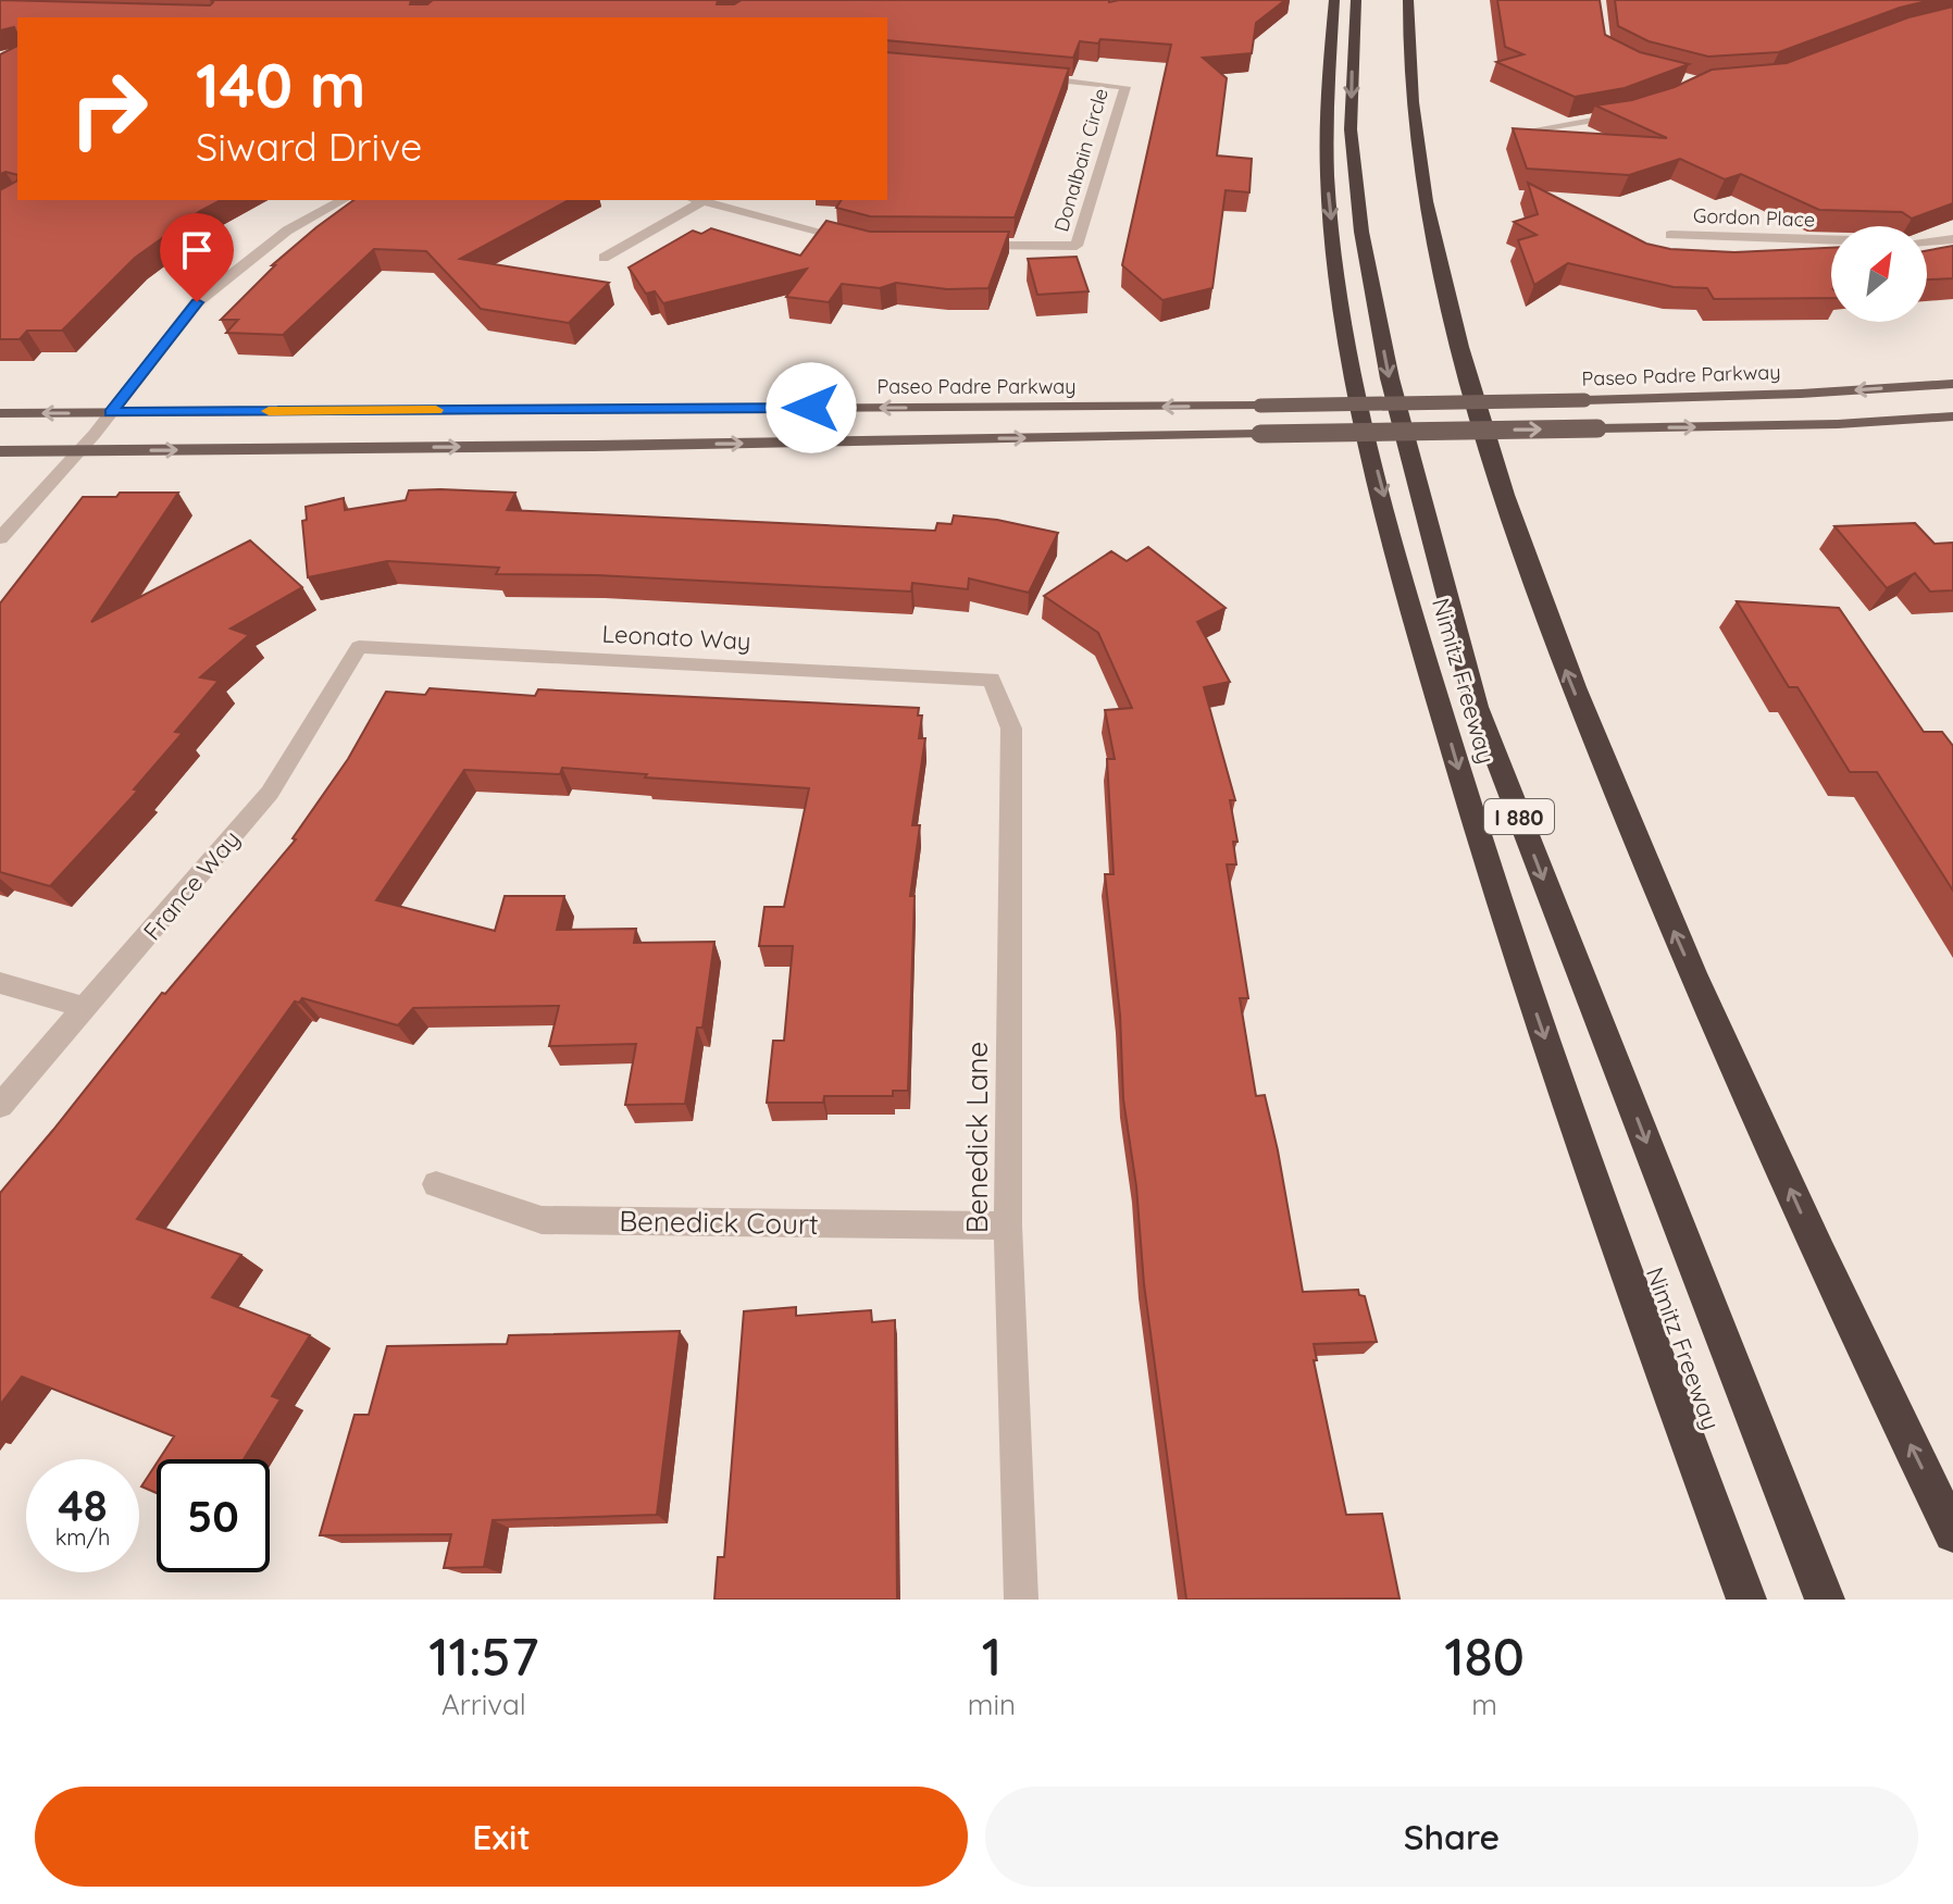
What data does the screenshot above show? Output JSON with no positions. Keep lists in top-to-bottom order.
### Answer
{
  "streets": {
    "highway": ["Nimitz Freeway", "I 880"],
    "main road": ["Paseo Padre Parkway"],
    "street": [
      "Donalbain Circle",
      "Gordon Place",
      "Leonato Way",
      "France Way",
      "Benedick Lane",
      "Benedick Court"
    ]
  },
  "crossings": [
    ["Leonato Way", "France Way"],
    ["Leonato Way", "Benedick Lane"],
    ["Benedick Lane", "Benedick Court"]
  ],
  "north": "top right",
  "page": {
    "turn": ["140 m", "Siward Drive"],
    "speed": "48 km/h",
    "limit": "50",
    "eta": [
      "11:57",
      "Arrival",
      "1",
      "min",
      "180",
      "m"
    ],
    "buttons": ["Exit", "Share"]
  }
}
